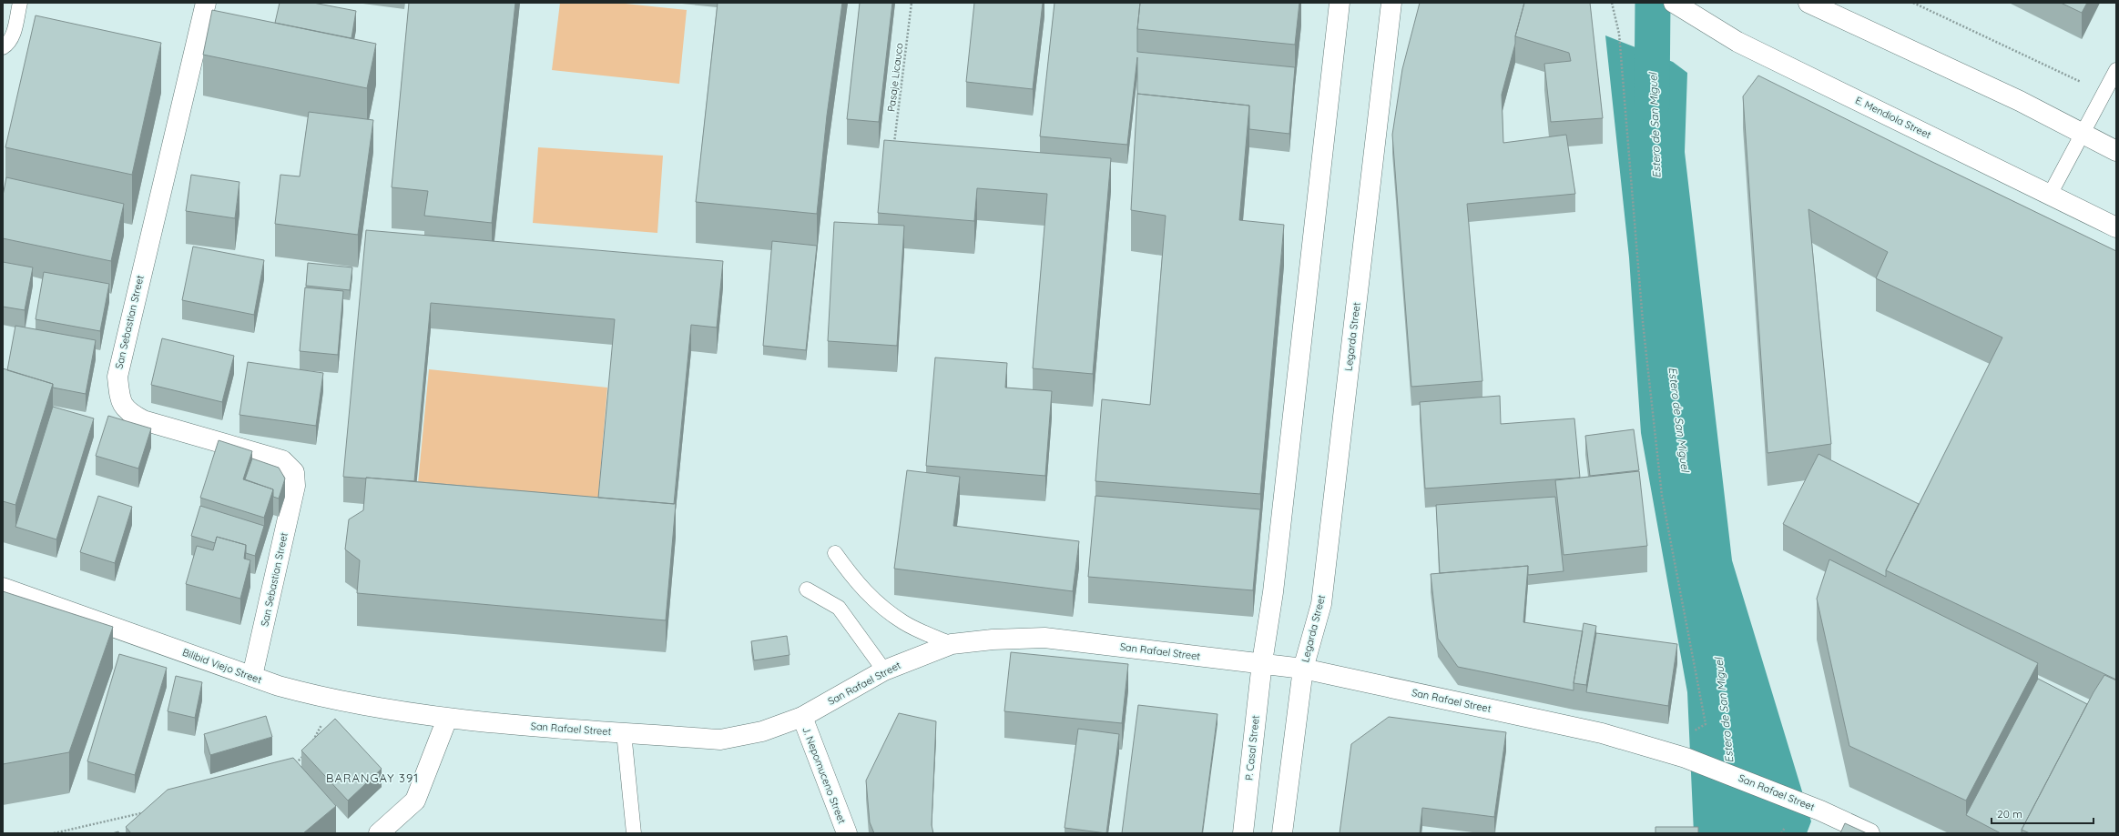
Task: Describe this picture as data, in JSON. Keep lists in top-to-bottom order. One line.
{"streets":{"street":["E. Mendiola Street","San Sebastian Street","Legarda Street","San Rafael Street","Bilibid Viejo Street","P. Casal Street","J. Nepomuceno Street"],"path":["Pasaje Licauco"]},"crossings":[["San Sebastian Street","Bilibid Viejo Street"],["Legarda Street","San Rafael Street"],["San Rafael Street","Bilibid Viejo Street"],["San Rafael Street","P. Casal Street"],["San Rafael Street","J. Nepomuceno Street"]],"districts":["BARANGAY 391"],"water":["Estero de San Miguel"],"scale_bar":"20 m"}
